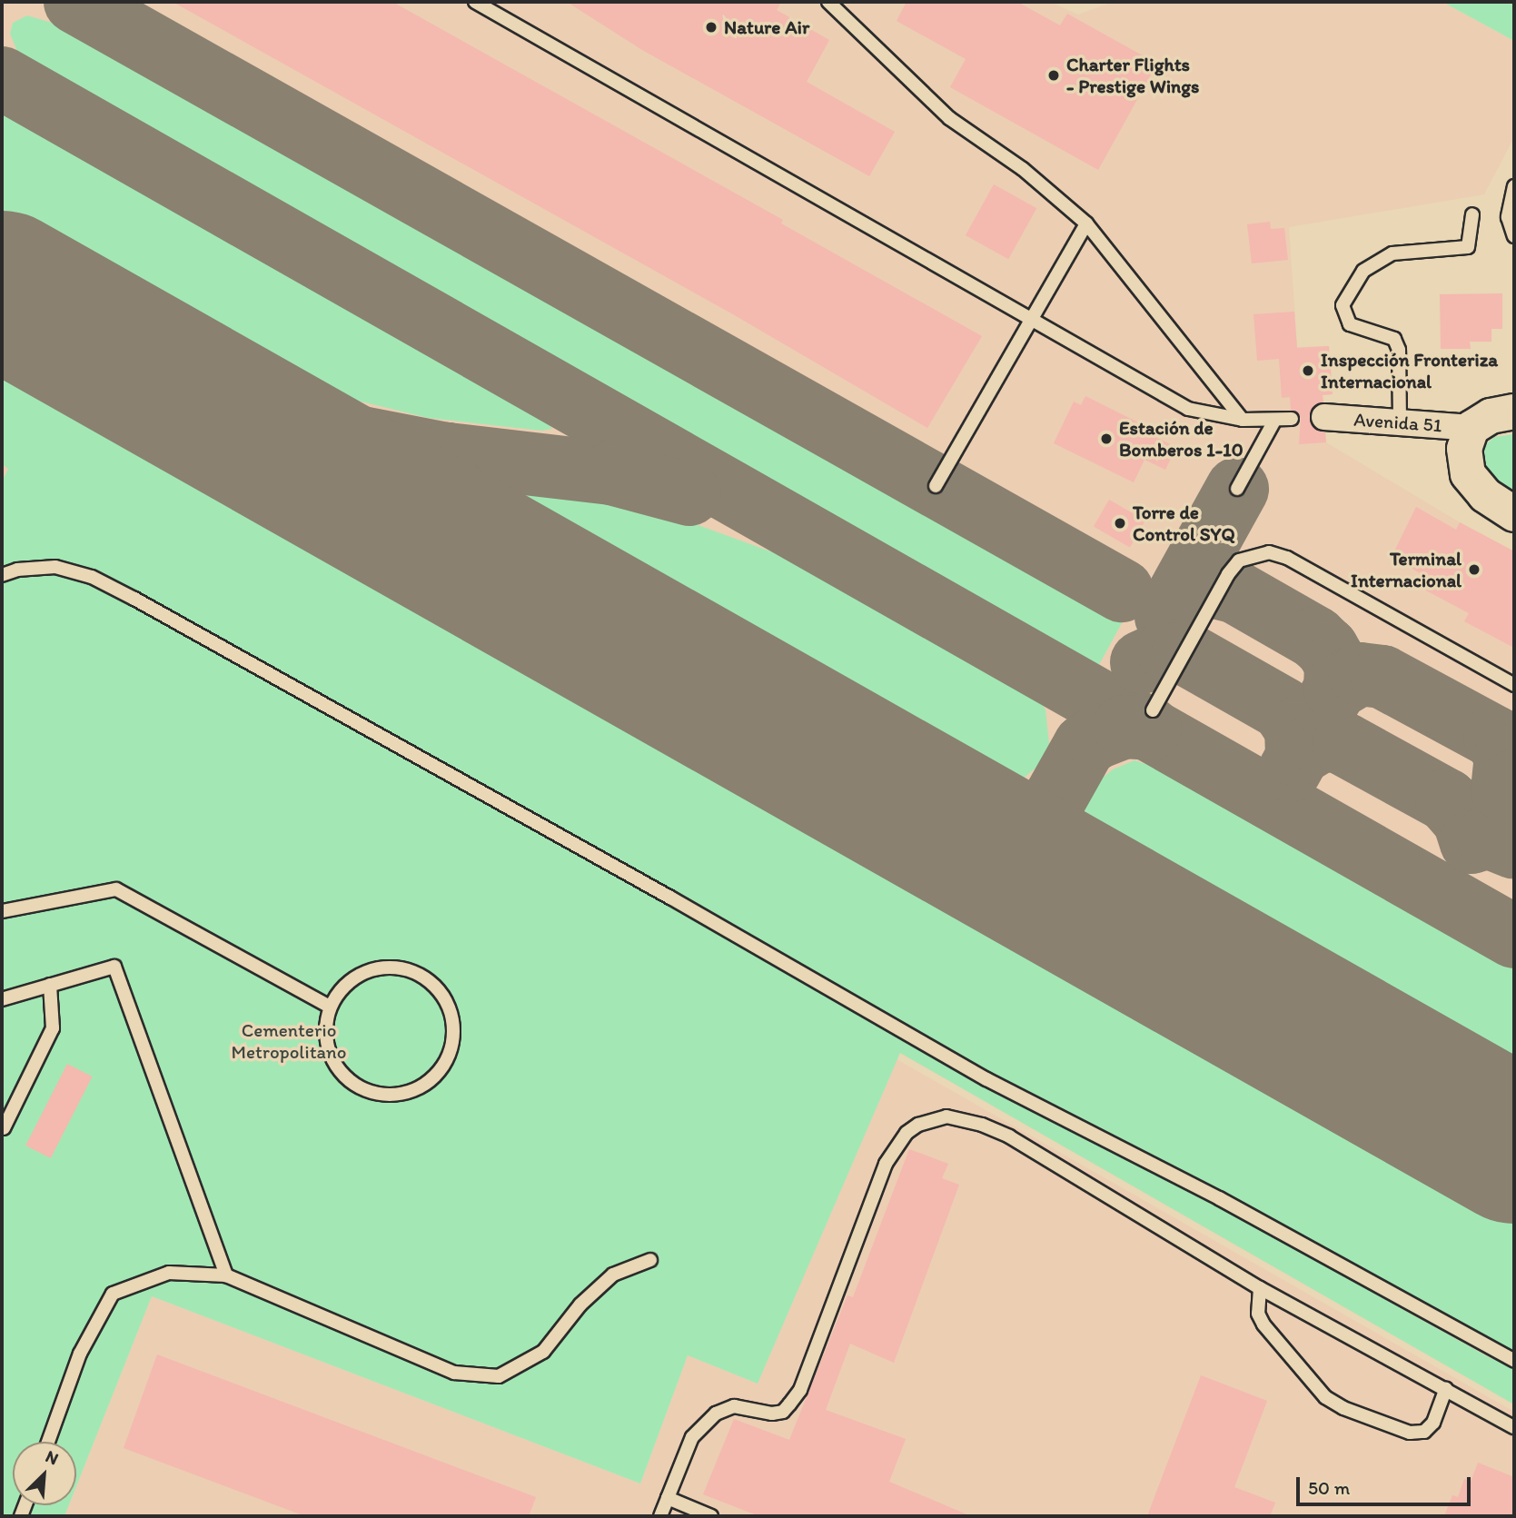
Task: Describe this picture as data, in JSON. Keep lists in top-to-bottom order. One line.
{"streets":{"main road":["Avenida 51"]},"parks":["Cementerio Metropolitano"],"places":["Nature Air","Charter Flights - Prestige Wings","Inspección Fronteriza Internacional","Estación de Bomberos 1-10","Torre de Control SYQ","Terminal Internacional"],"scale_bar":"50 m","north":"top right"}
